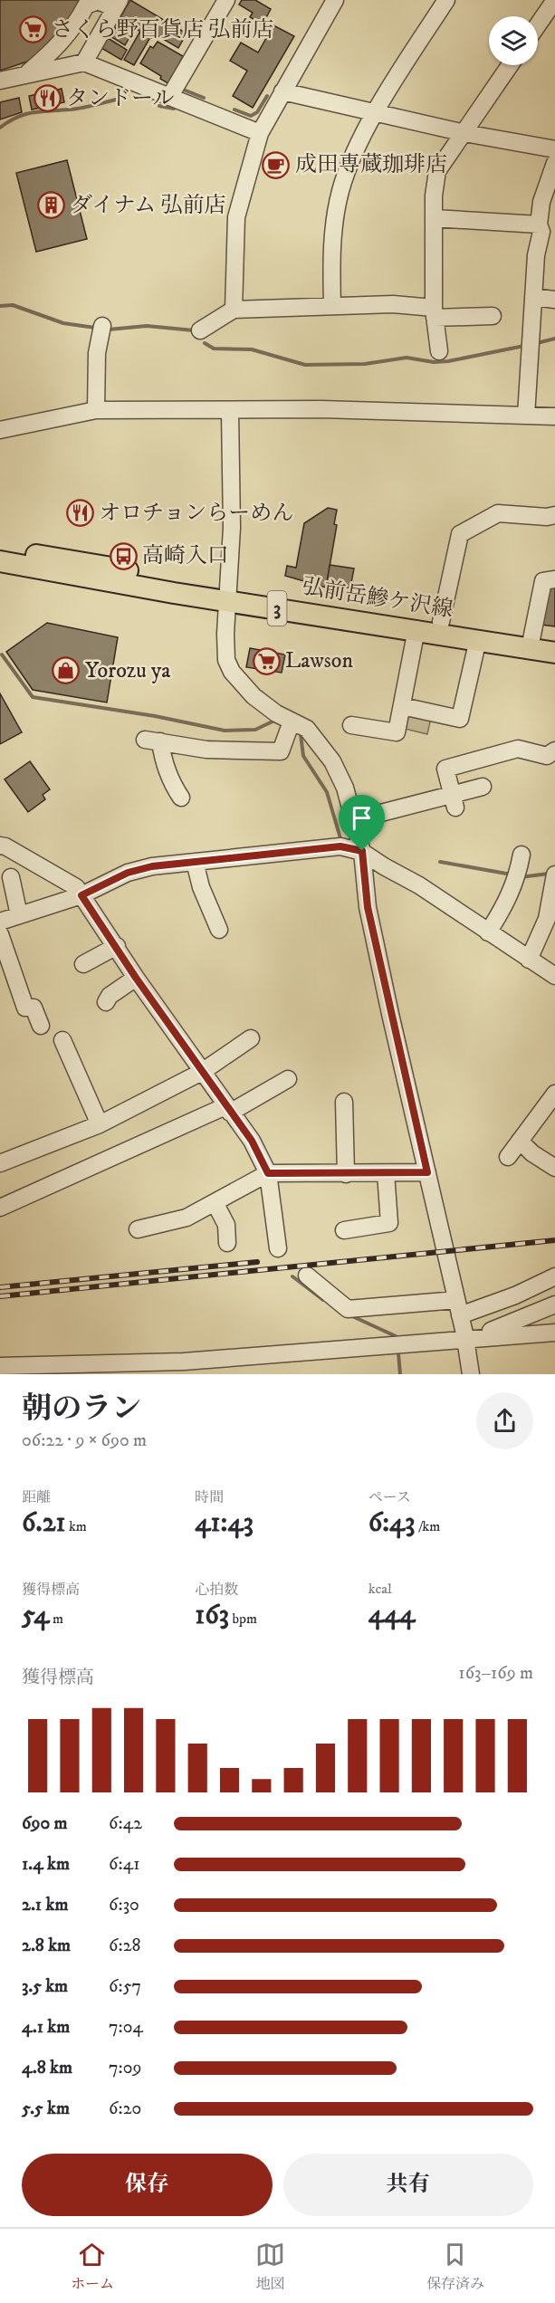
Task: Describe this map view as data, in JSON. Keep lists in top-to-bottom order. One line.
{"streets":{"main road":["弘前岳鰺ケ沢線","3"]},"crossings":[["弘前岳鰺ケ沢線","3"]],"places":{"supermarket":["さくら野百貨店 弘前店","Lawson"],"restaurant":["タンドール","オロチョンらーめん"],"cafe":["成田専蔵珈琲店"],"building":["ダイナム 弘前店"],"bus stop":["高崎入口"],"shop":["Yorozu ya"]},"page":{"heading":["朝のラン","06:22 · 9 × 690 m"],"stats":[["距離","6.21 km"],["時間","41:43"],["ペース","6:43 /km"],["獲得標高","54 m"],["心拍数","163 bpm"],["kcal","444"]],"chart":["獲得標高","163–169 m"],"list":[{"name":"690 m","note":"6:42"},{"name":"1.4 km","note":"6:41"},{"name":"2.1 km","note":"6:30"},{"name":"2.8 km","note":"6:28"},{"name":"3.5 km","note":"6:57"},{"name":"4.1 km","note":"7:04"},{"name":"4.8 km","note":"7:09"},{"name":"5.5 km","note":"6:20"}],"buttons":["保存","共有"],"tabs":["ホーム","地図","保存済み"]}}
